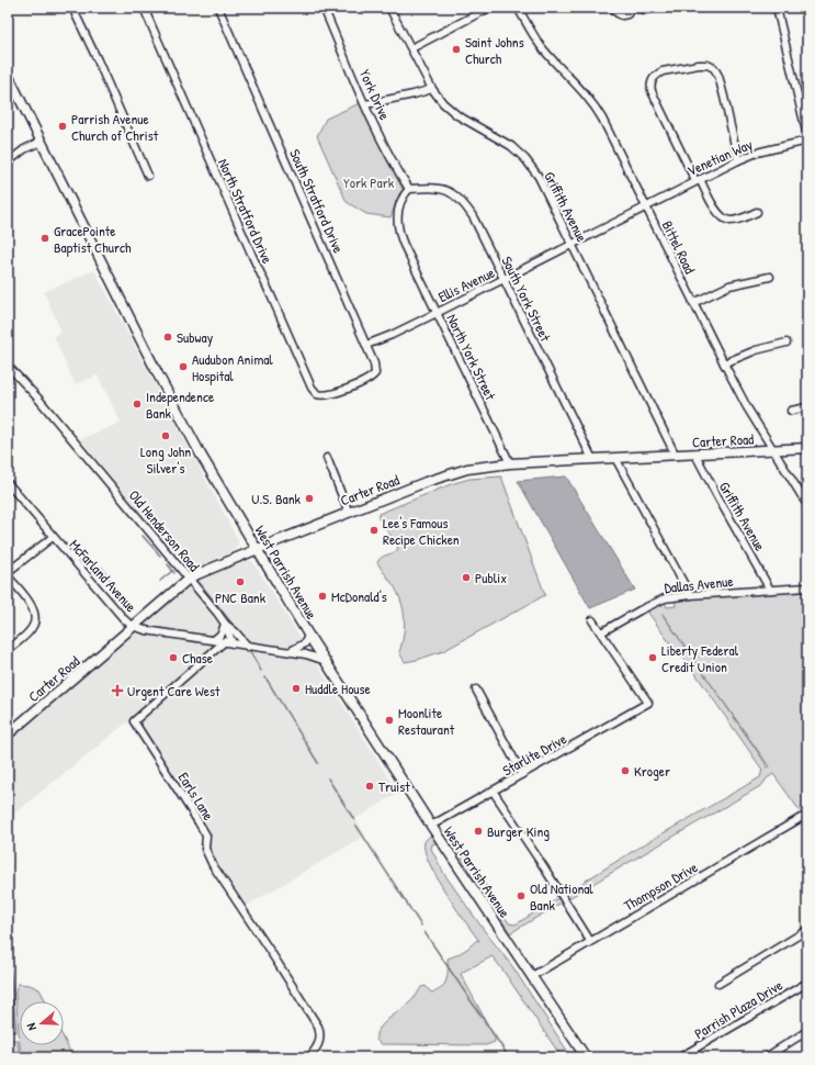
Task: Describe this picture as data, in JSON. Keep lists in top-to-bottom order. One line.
{"streets":{"main road":["Carter Road","West Parrish Avenue"],"street":["York Drive","Venetian Way","South Stratford Drive","Griffith Avenue","North Stratford Drive","Bittel Road","Ellis Avenue","South York Street","North York Street","Old Henderson Road","McFarland Avenue","Dallas Avenue","Starlite Drive","Earls Lane","Thompson Drive","Parrish Plaza Drive"]},"crossings":[["York Drive","South York Street"],["York Drive","North York Street"],["Venetian Way","Bittel Road"],["Venetian Way","Ellis Avenue"],["South Stratford Drive","North Stratford Drive"],["South Stratford Drive","Ellis Avenue"],["Griffith Avenue","Ellis Avenue"],["Griffith Avenue","Carter Road"],["Griffith Avenue","Dallas Avenue"],["Bittel Road","Ellis Avenue"],["Bittel Road","Carter Road"],["Ellis Avenue","South York Street"],["Ellis Avenue","North York Street"],["South York Street","North York Street"],["South York Street","Carter Road"],["North York Street","Carter Road"],["Carter Road","Old Henderson Road"],["Carter Road","West Parrish Avenue"],["Carter Road","McFarland Avenue"],["Old Henderson Road","McFarland Avenue"],["Old Henderson Road","Earls Lane"],["West Parrish Avenue","Starlite Drive"],["West Parrish Avenue","Thompson Drive"],["McFarland Avenue","Earls Lane"],["Dallas Avenue","Starlite Drive"]],"parks":["York Park"],"places":{"other":["Saint Johns Church","Parrish Avenue Church of Christ","GracePointe Baptist Church","Subway","Audubon Animal Hospital","Independence Bank","Long John Silver's","U.S. Bank","Lee's Famous Recipe Chicken","Publix","PNC Bank","McDonald's","Chase","Liberty Federal Credit Union","Huddle House","Moonlite Restaurant","Kroger","Truist","Burger King","Old National Bank"],"health":["Urgent Care West"]},"north":"left"}
